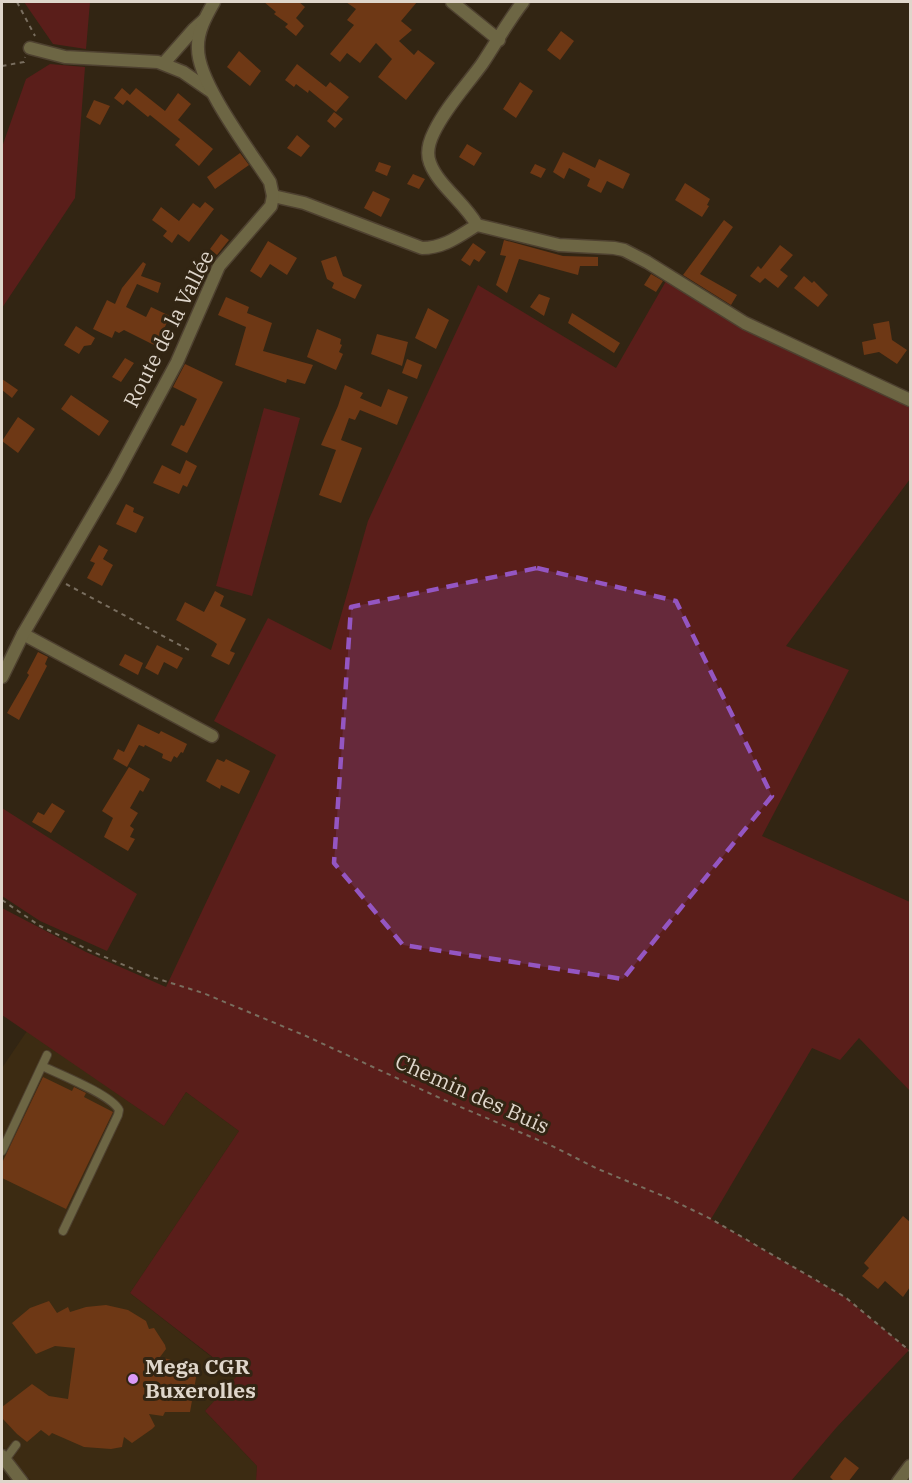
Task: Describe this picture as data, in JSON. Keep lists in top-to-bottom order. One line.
{"streets":{"street":["Route de la Vallée"],"path":["Chemin des Buis"]},"places":["Mega CGR Buxerolles"]}
